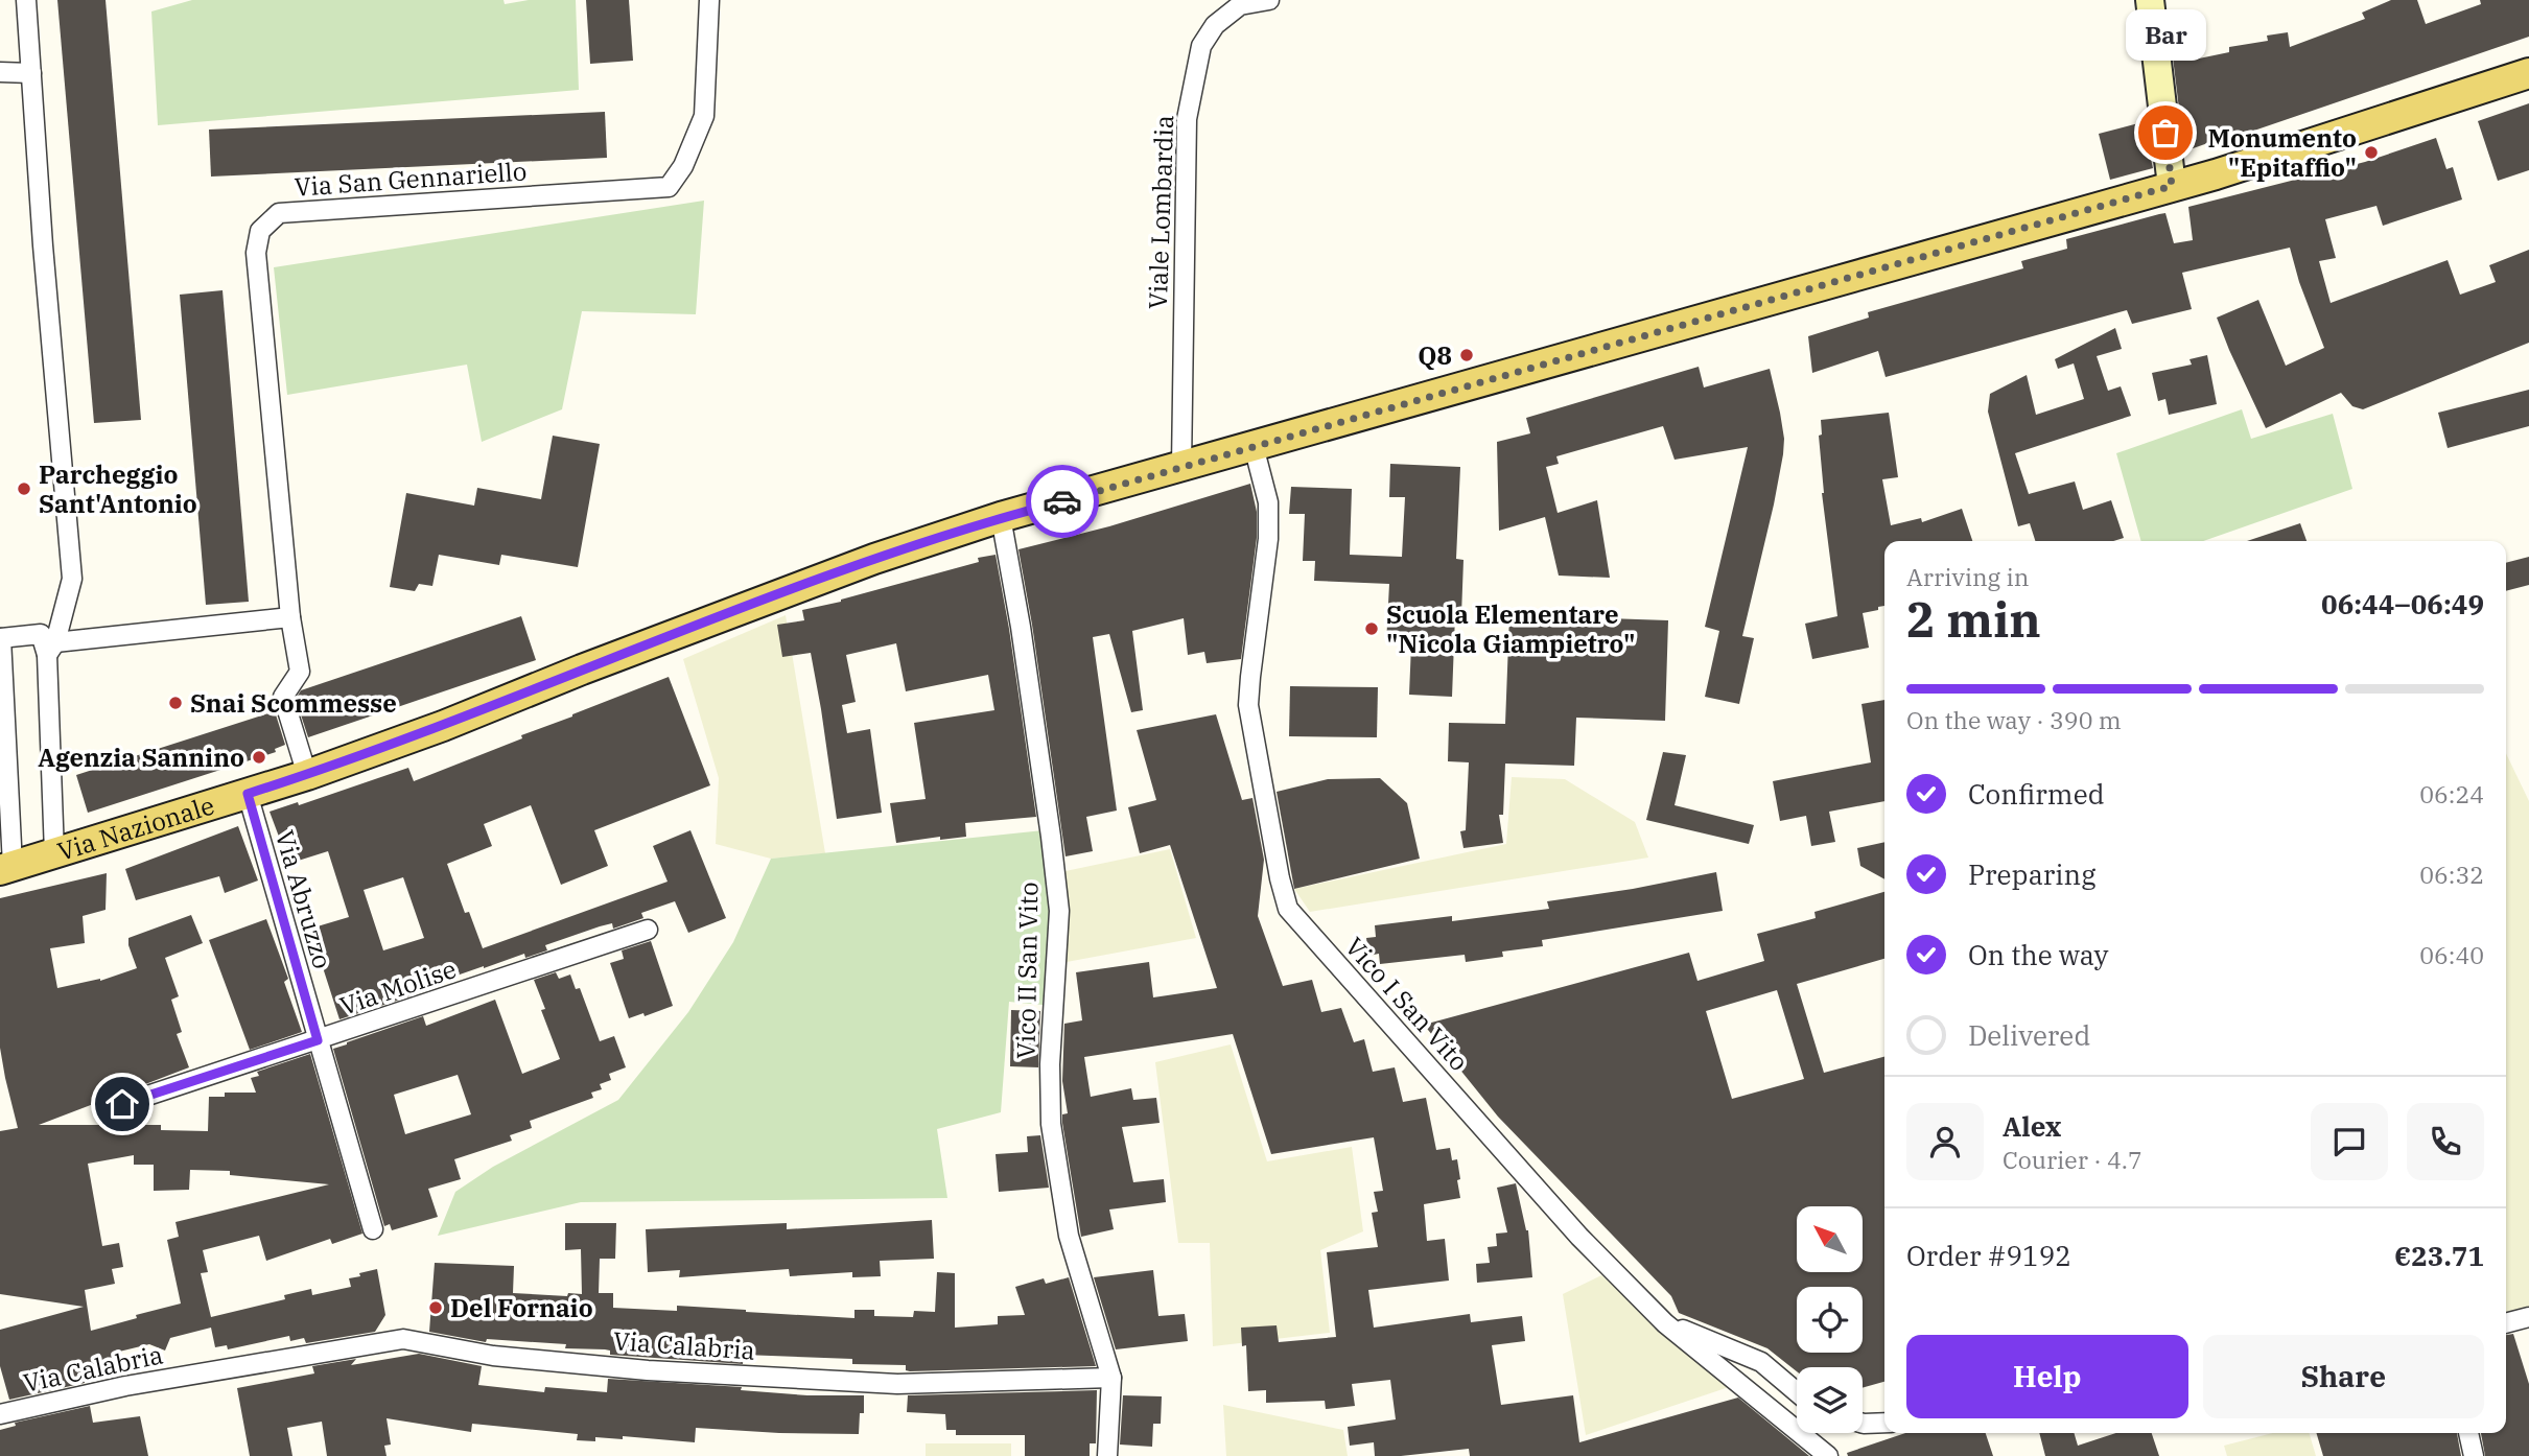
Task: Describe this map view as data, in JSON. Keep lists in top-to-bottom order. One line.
{"streets":{"main road":["Via Nazionale"],"street":["Via San Gennariello","Viale Lombardia","Via Abruzzo","Vico II San Vito","Via Molise","Vico I San Vito","Via Calabria"]},"crossings":[["Via San Gennariello","Via Nazionale"],["Viale Lombardia","Via Nazionale"],["Via Nazionale","Via Abruzzo"],["Via Nazionale","Vico II San Vito"],["Via Nazionale","Vico I San Vito"],["Via Abruzzo","Via Molise"],["Vico II San Vito","Via Calabria"]],"places":["Bar","Monumento \"Epitaffio\"","Q8","Parcheggio Sant'Antonio","Scuola Elementare \"Nicola Giampietro\"","Snai Scommesse","Agenzia Sannino","Del Fornaio"],"north":"top left","page":{"bubble":"Bar","heading":["2 min","Arriving in","06:44–06:49"],"panel":["Alex","Courier · 4.7","Order #9192","€23.71"],"bar":"On the way · 390 m","list":[["Confirmed","06:24"],["Preparing","06:32"],["On the way","06:40"],"Delivered"],"buttons":["Help","Share"]}}
